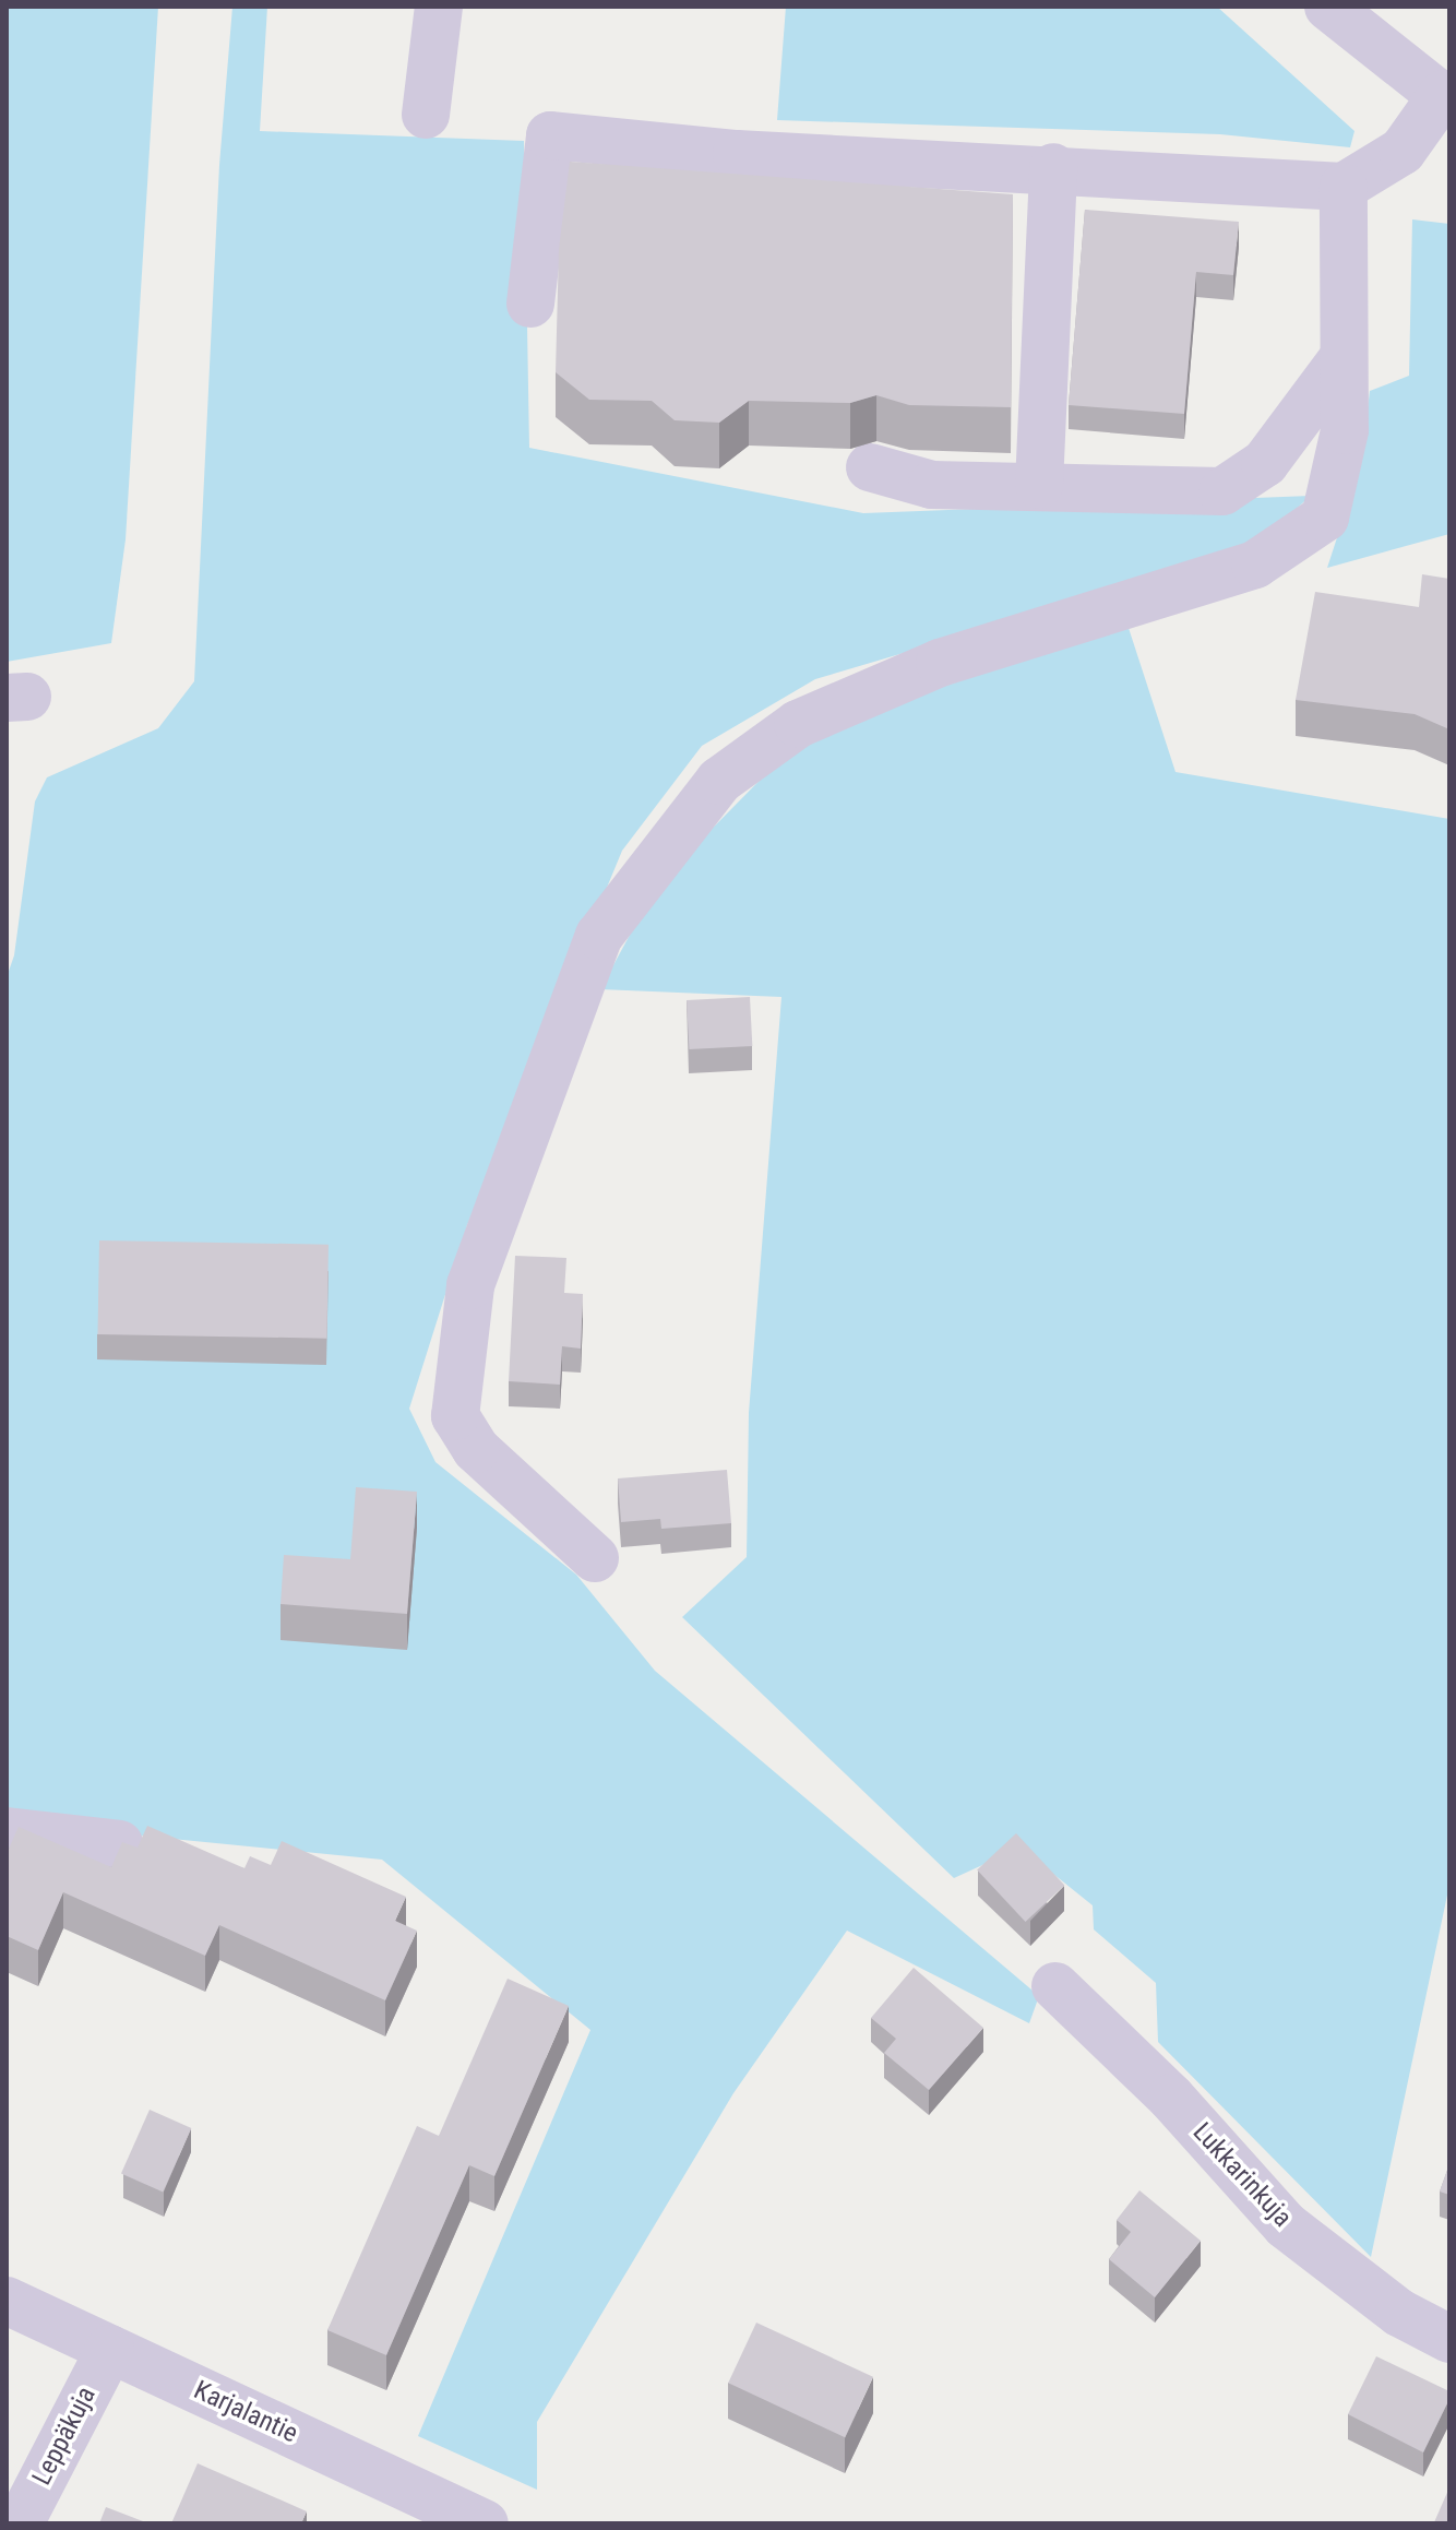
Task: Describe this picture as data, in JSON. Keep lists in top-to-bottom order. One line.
{"streets":{"street":["Lukkarinkuja","Karjalantie","Leppäkuja"]},"crossings":[["Karjalantie","Leppäkuja"]]}
